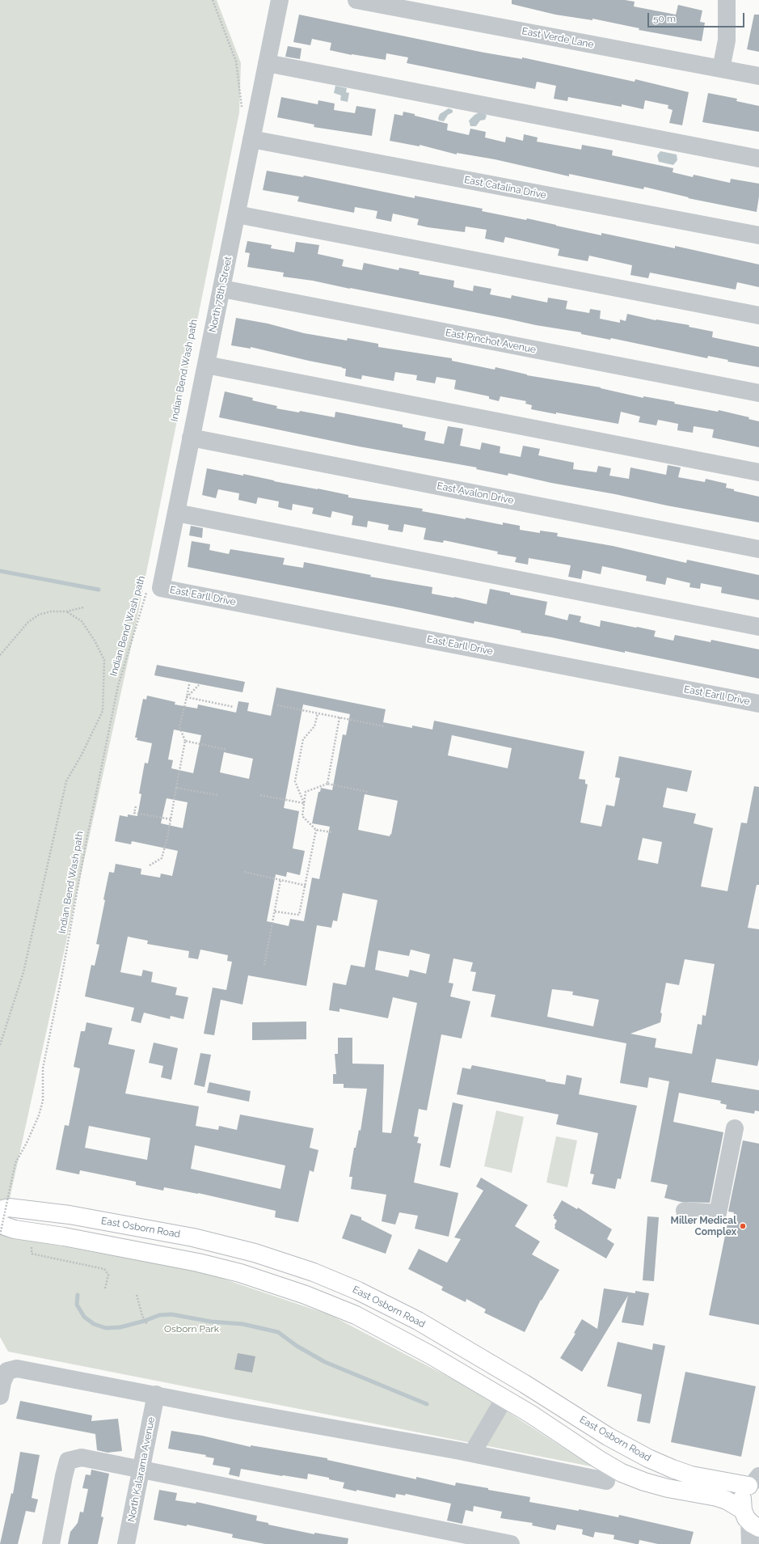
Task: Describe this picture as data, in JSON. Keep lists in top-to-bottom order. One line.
{"streets":{"main road":["East Osborn Road"],"street":["East Verde Lane","East Catalina Drive","North 78th Street","East Pinchot Avenue","East Avalon Drive","East Earll Drive","North Kalarama Avenue"],"path":["Indian Bend Wash path"]},"crossings":[["East Catalina Drive","North 78th Street"],["North 78th Street","East Pinchot Avenue"],["North 78th Street","Indian Bend Wash path"],["North 78th Street","East Avalon Drive"],["North 78th Street","East Earll Drive"],["Indian Bend Wash path","East Earll Drive"]],"parks":["Osborn Park"],"places":["Miller Medical Complex"],"scale_bar":"50 m"}
